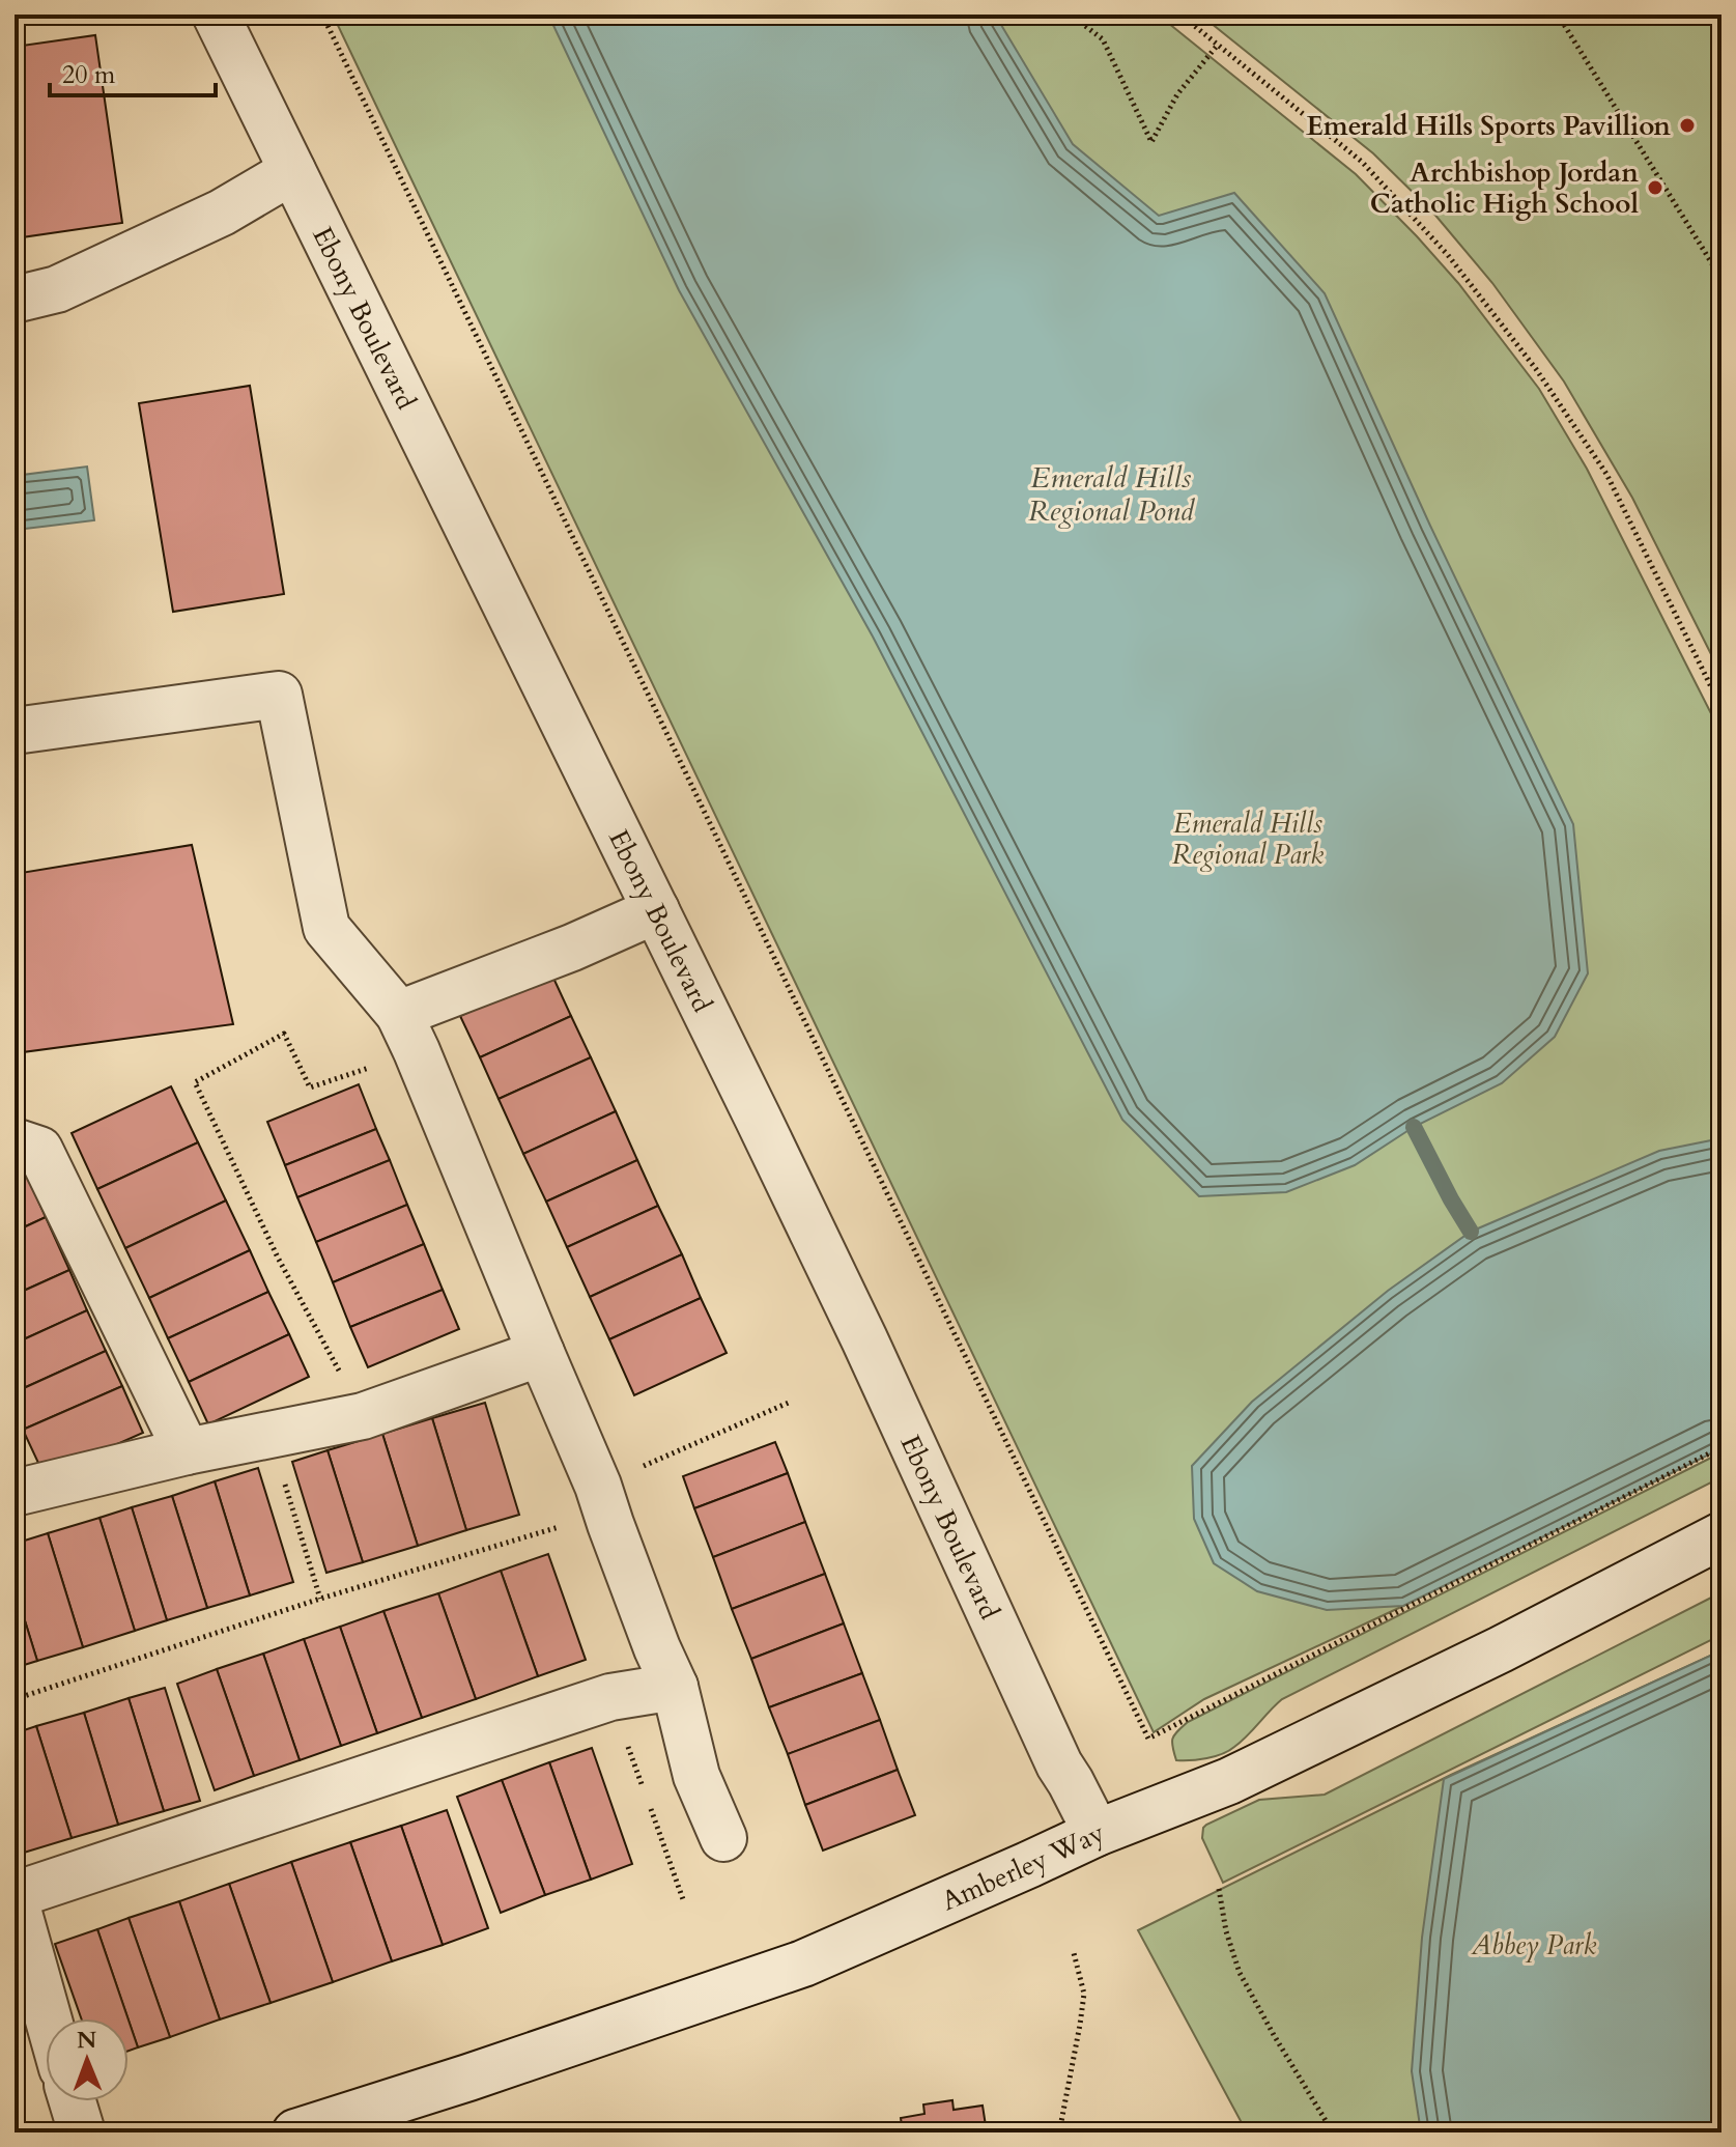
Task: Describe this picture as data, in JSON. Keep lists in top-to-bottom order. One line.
{"streets":{"street":["Ebony Boulevard","Amberley Way"]},"crossings":[["Ebony Boulevard","Amberley Way"]],"water":["Emerald Hills Regional Pond"],"parks":["Emerald Hills Regional Park","Abbey Park"],"places":["Emerald Hills Sports Pavillion","Archbishop Jordan Catholic High School"],"scale_bar":"20 m","north":"top"}
